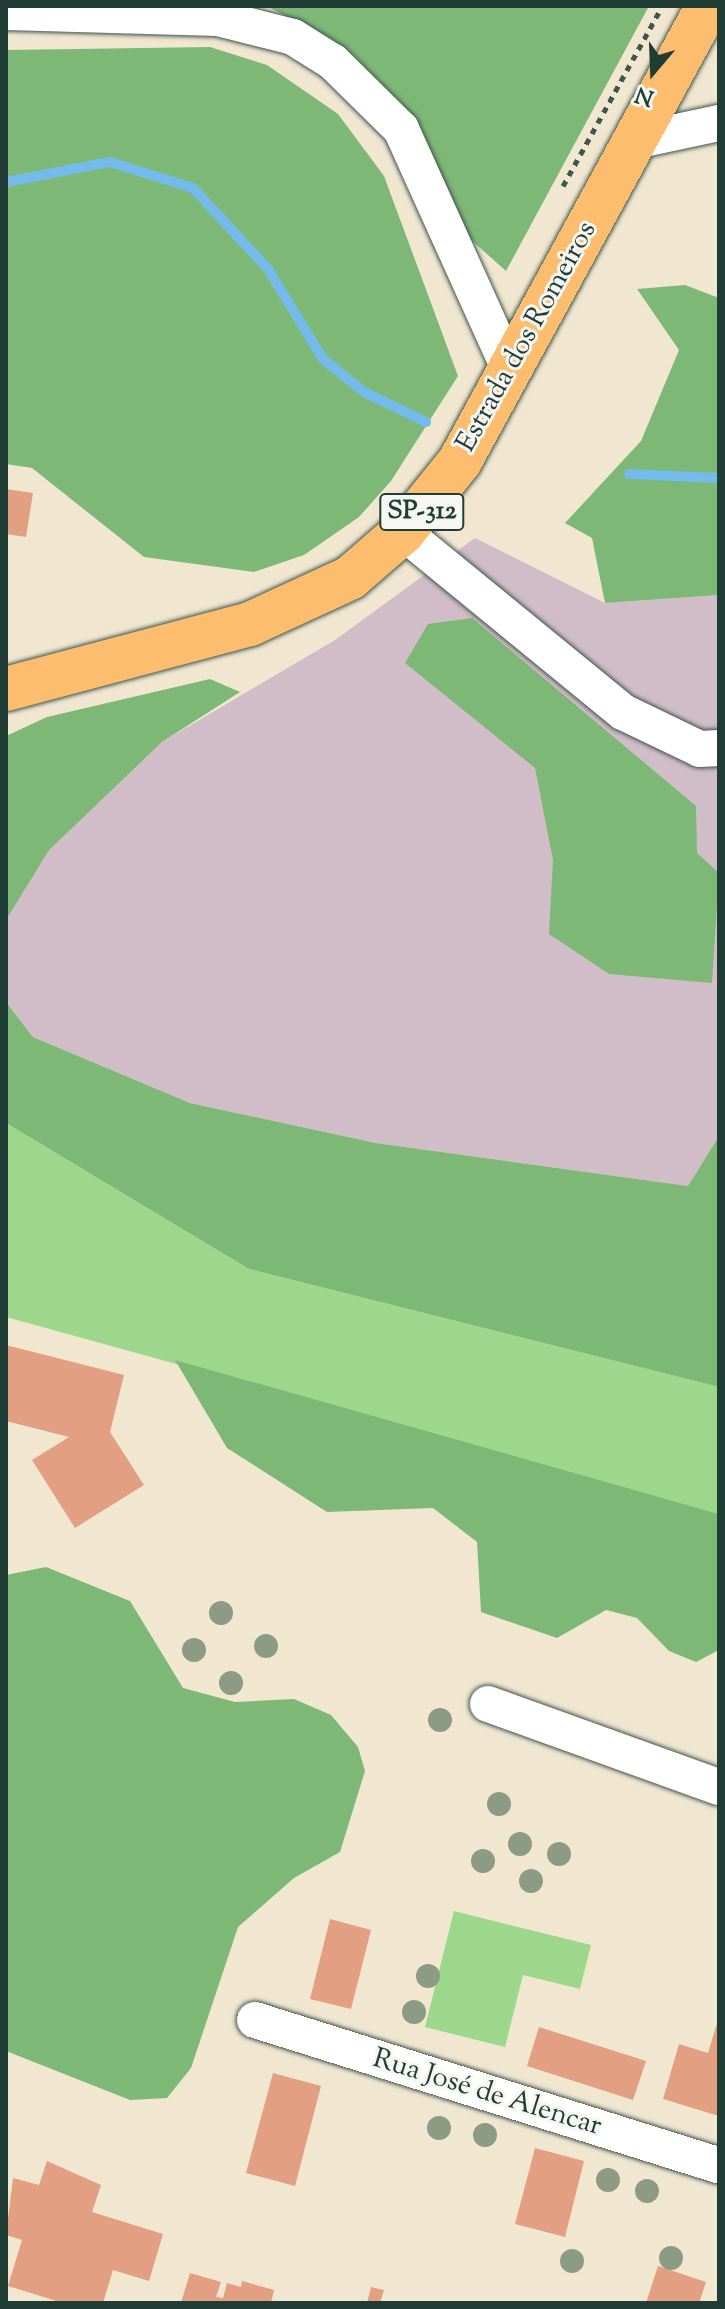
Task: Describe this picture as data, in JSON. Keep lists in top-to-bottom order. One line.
{"streets":{"main road":["Estrada dos Romeiros","SP-312"],"street":["Rua José de Alencar"]},"north":"bottom"}
